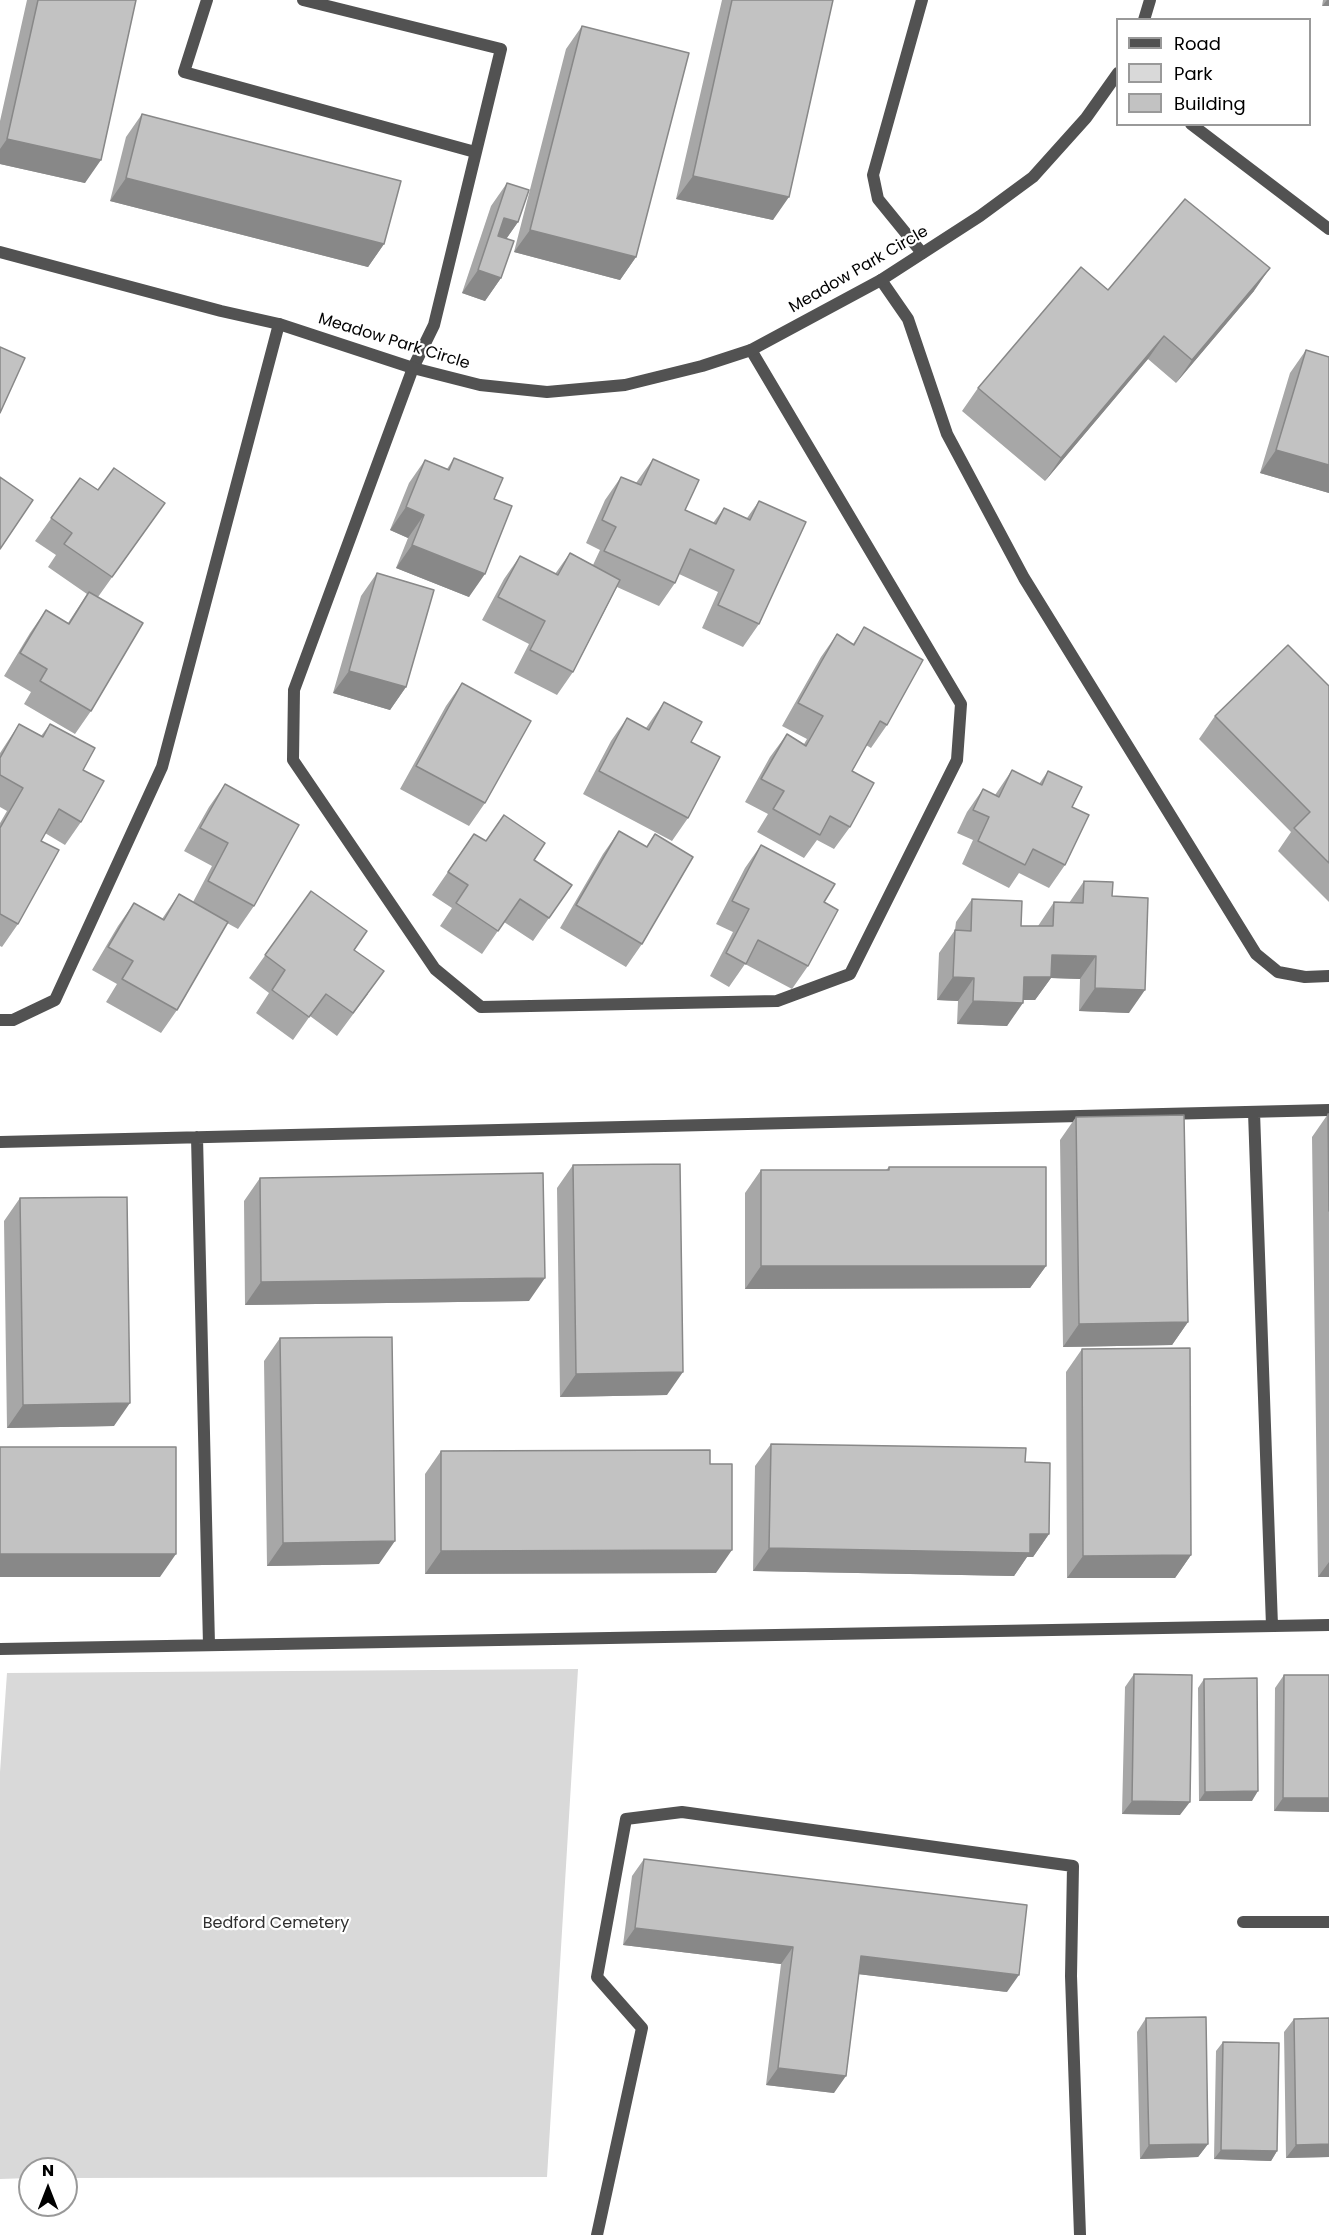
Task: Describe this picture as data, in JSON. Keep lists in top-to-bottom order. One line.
{"streets":{"street":["Meadow Park Circle"]},"parks":["Bedford Cemetery"],"legend":["Road","Park","Building"],"north":"top"}
